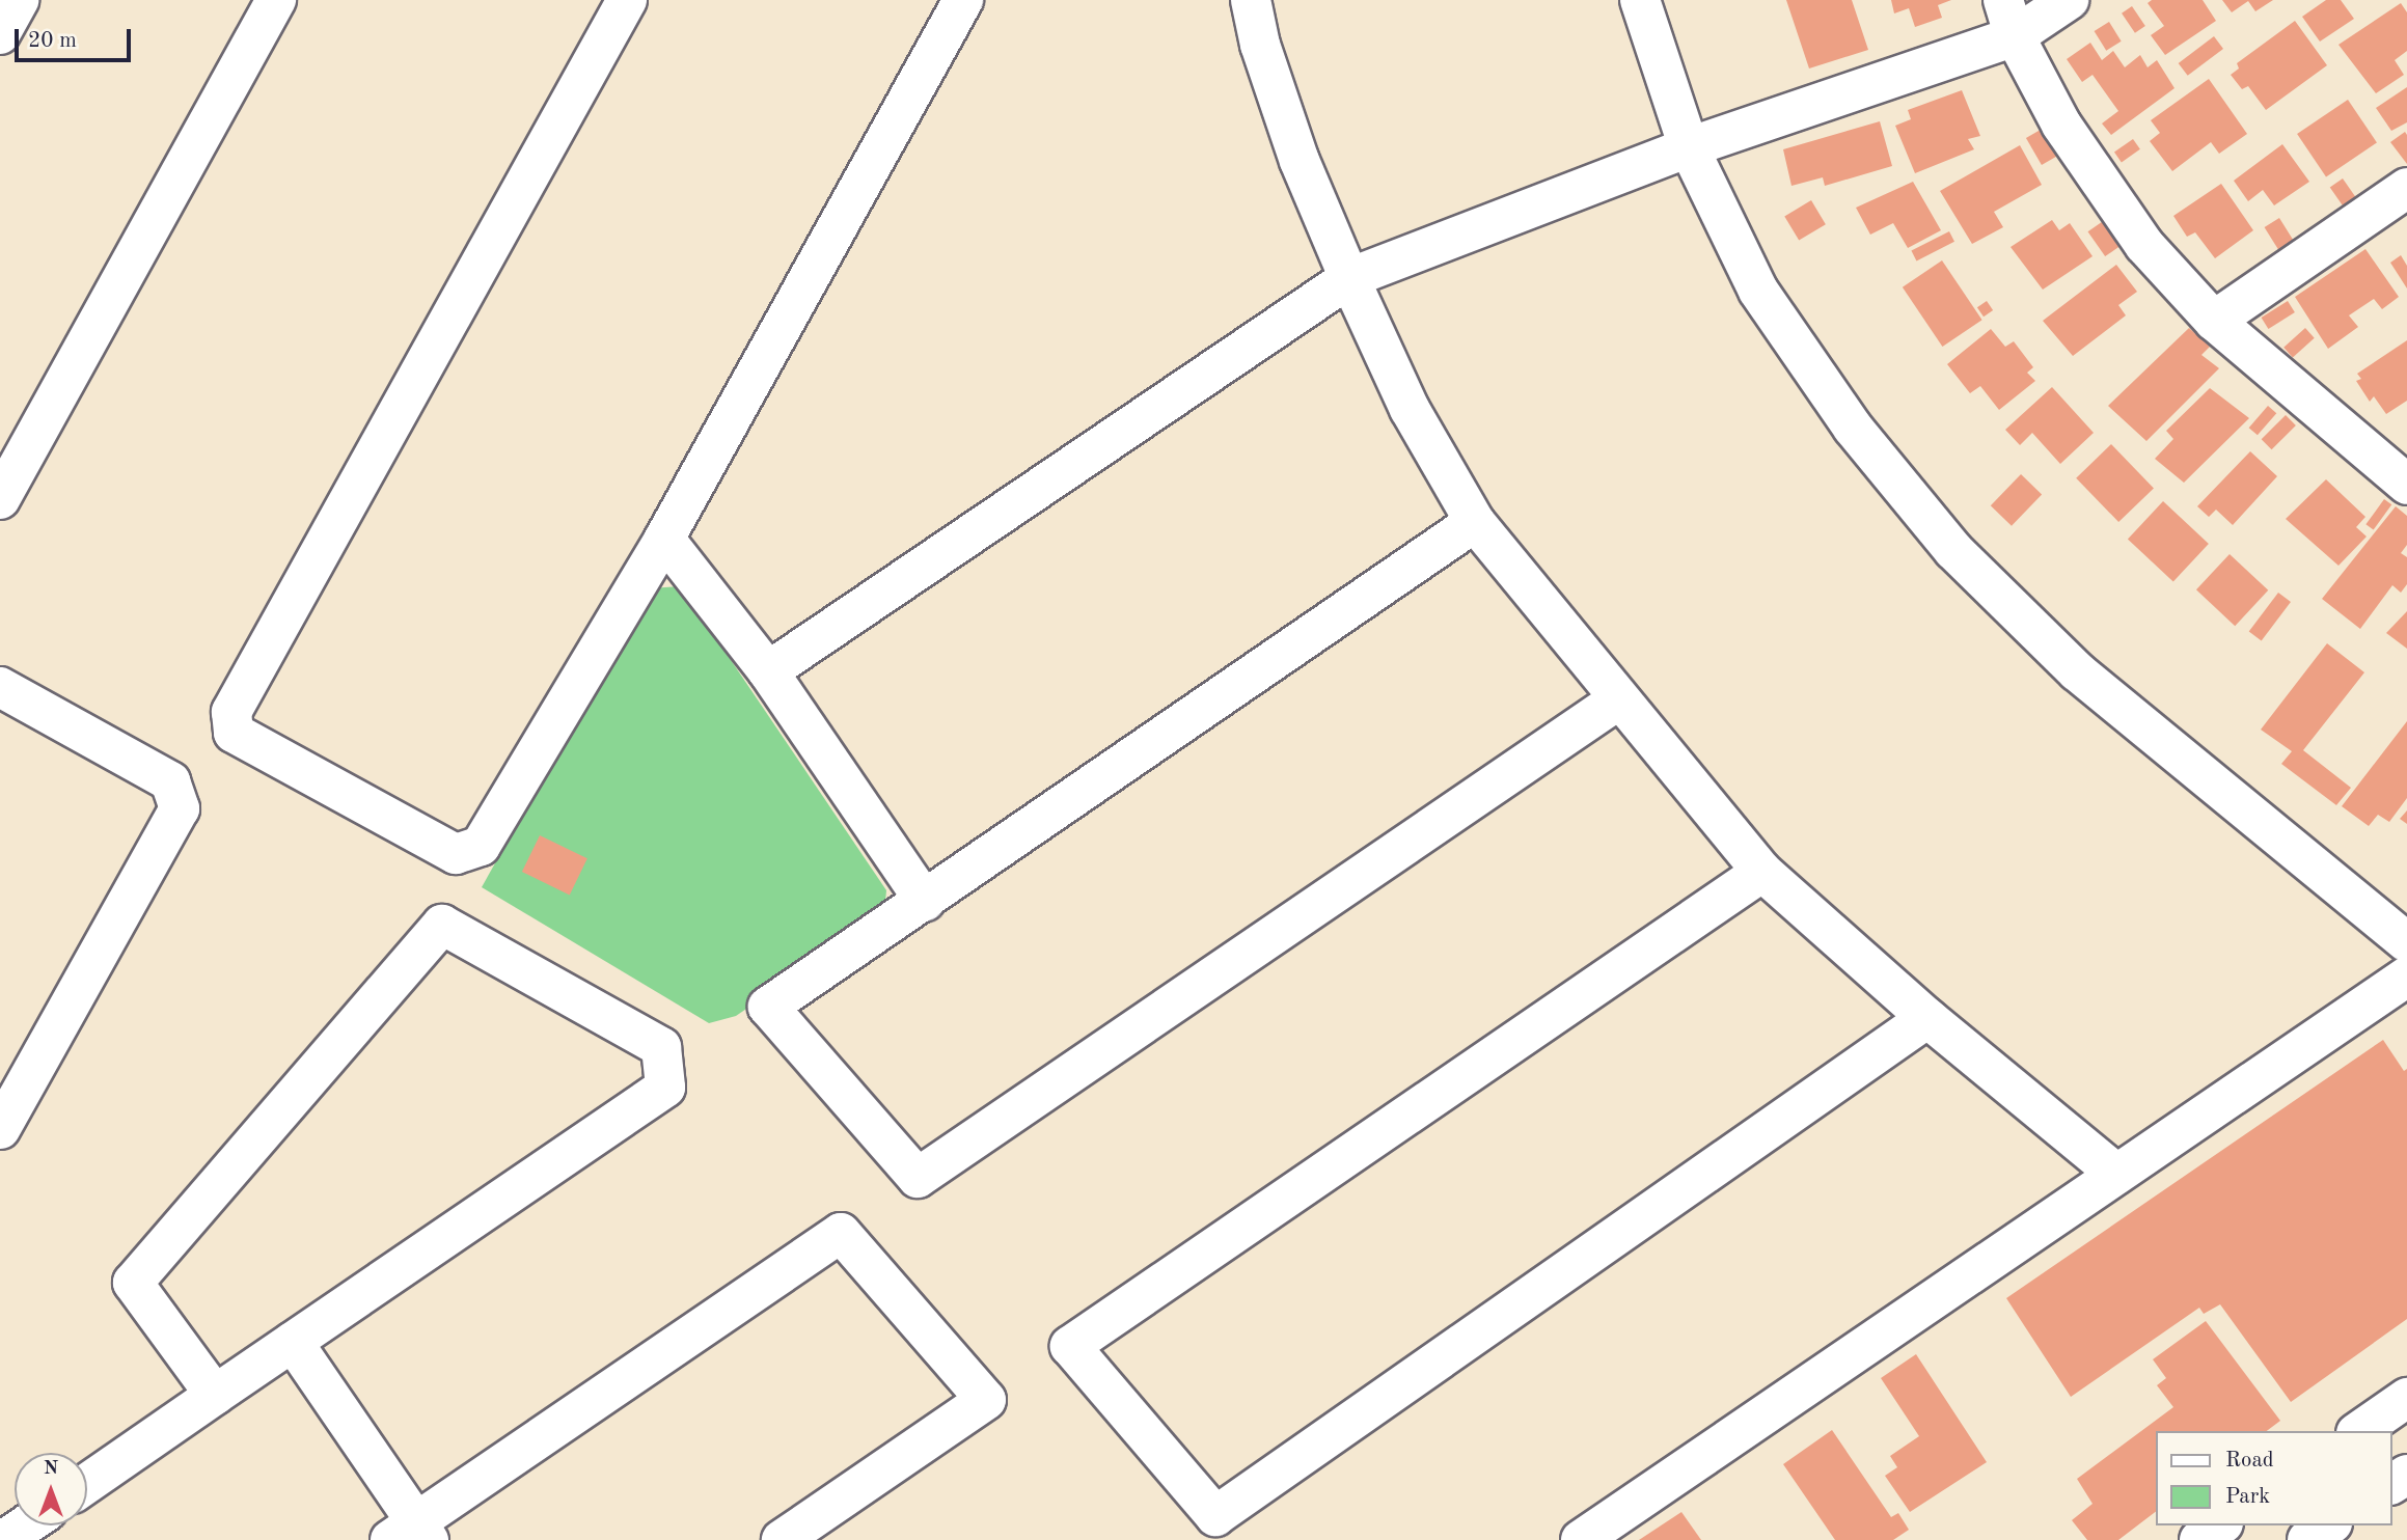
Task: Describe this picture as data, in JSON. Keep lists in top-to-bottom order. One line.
{"legend":["Road","Park"],"scale_bar":"20 m","north":"top"}
